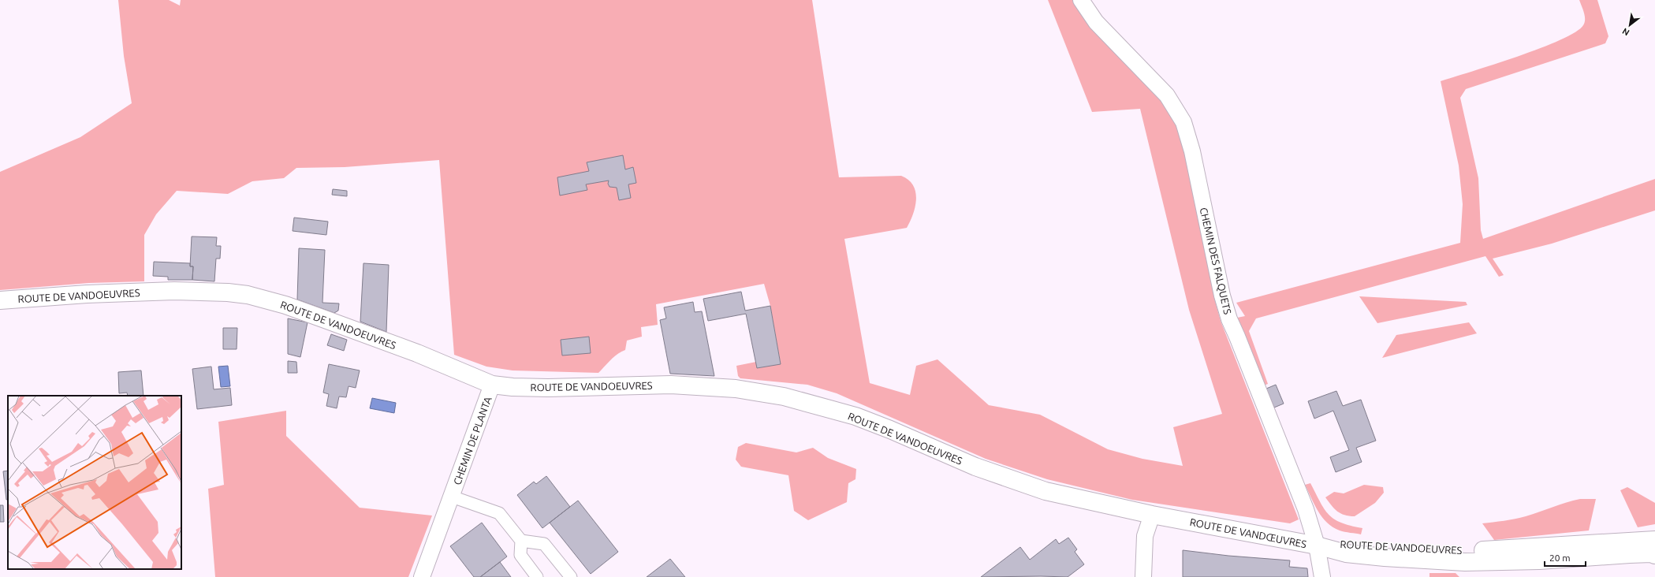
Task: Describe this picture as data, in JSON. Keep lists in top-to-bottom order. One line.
{"streets":{"main road":["ROUTE DE VANDOEUVRES","ROUTE DE VANDŒUVRES"],"street":["CHEMIN DES FALQUETS","CHEMIN DE PLANTA"]},"crossings":[["CHEMIN DES FALQUETS","ROUTE DE VANDOEUVRES"],["CHEMIN DES FALQUETS","ROUTE DE VANDŒUVRES"],["ROUTE DE VANDOEUVRES","CHEMIN DE PLANTA"],["ROUTE DE VANDOEUVRES","ROUTE DE VANDŒUVRES"]],"scale_bar":"20 m","north":"bottom left"}
